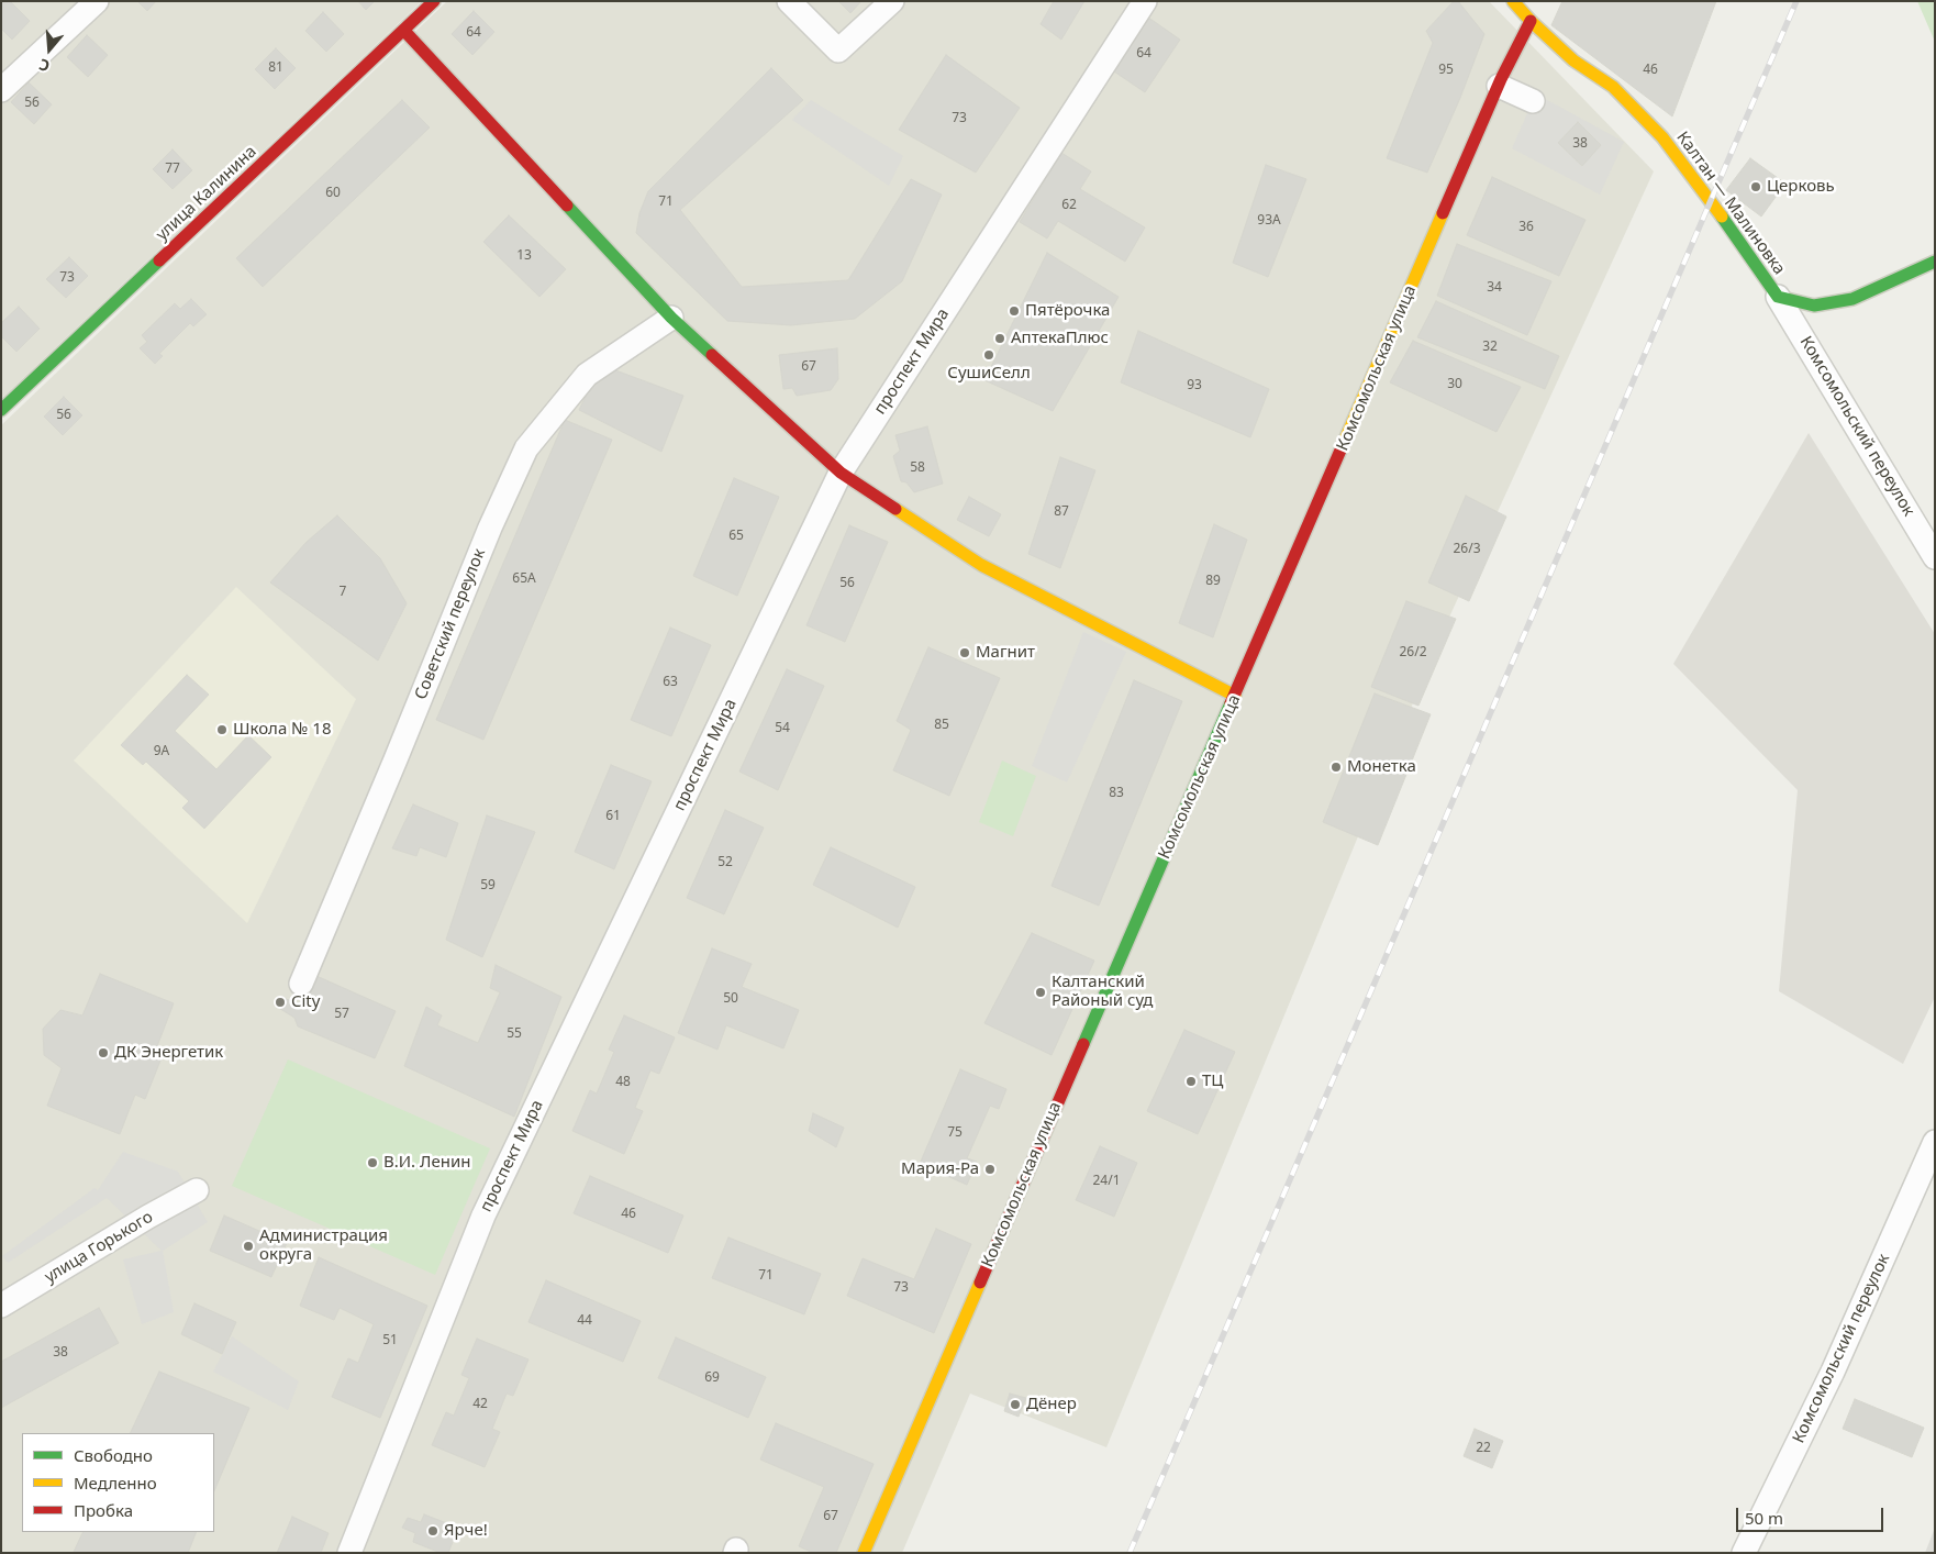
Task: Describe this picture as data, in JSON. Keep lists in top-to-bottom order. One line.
{"streets":{"street":["улица Калинина","Калтан — Малиновка","проспект Мира","Комсомольская улица","Комсомольский переулок","Советский переулок","улица Горького"]},"crossings":[["Калтан — Малиновка","Комсомольская улица"],["Калтан — Малиновка","Комсомольский переулок"]],"places":["Церковь","Пятёрочка","АптекаПлюс","СушиСелл","Магнит","Школа № 18","Монетка","Калтанский Районый суд","City","ДК Энергетик","ТЦ","В.И. Ленин","Мария-Ра","Администрация округа","Дёнер","Ярче!"],"house_numbers":["64","64","81","95","46","56","73","38","77","60","71","62","93А","36","13","73","34","32","67","30","93","56","58","87","65","26/3","65А","89","56","7","26/2","63","85","54","9А","83","61","52","59","50","57","55","48","75","24/1","46","71","73","44","51","38","69","42","22","67"],"legend":["Свободно","Медленно","Пробка"],"scale_bar":"50 m","north":"bottom"}
